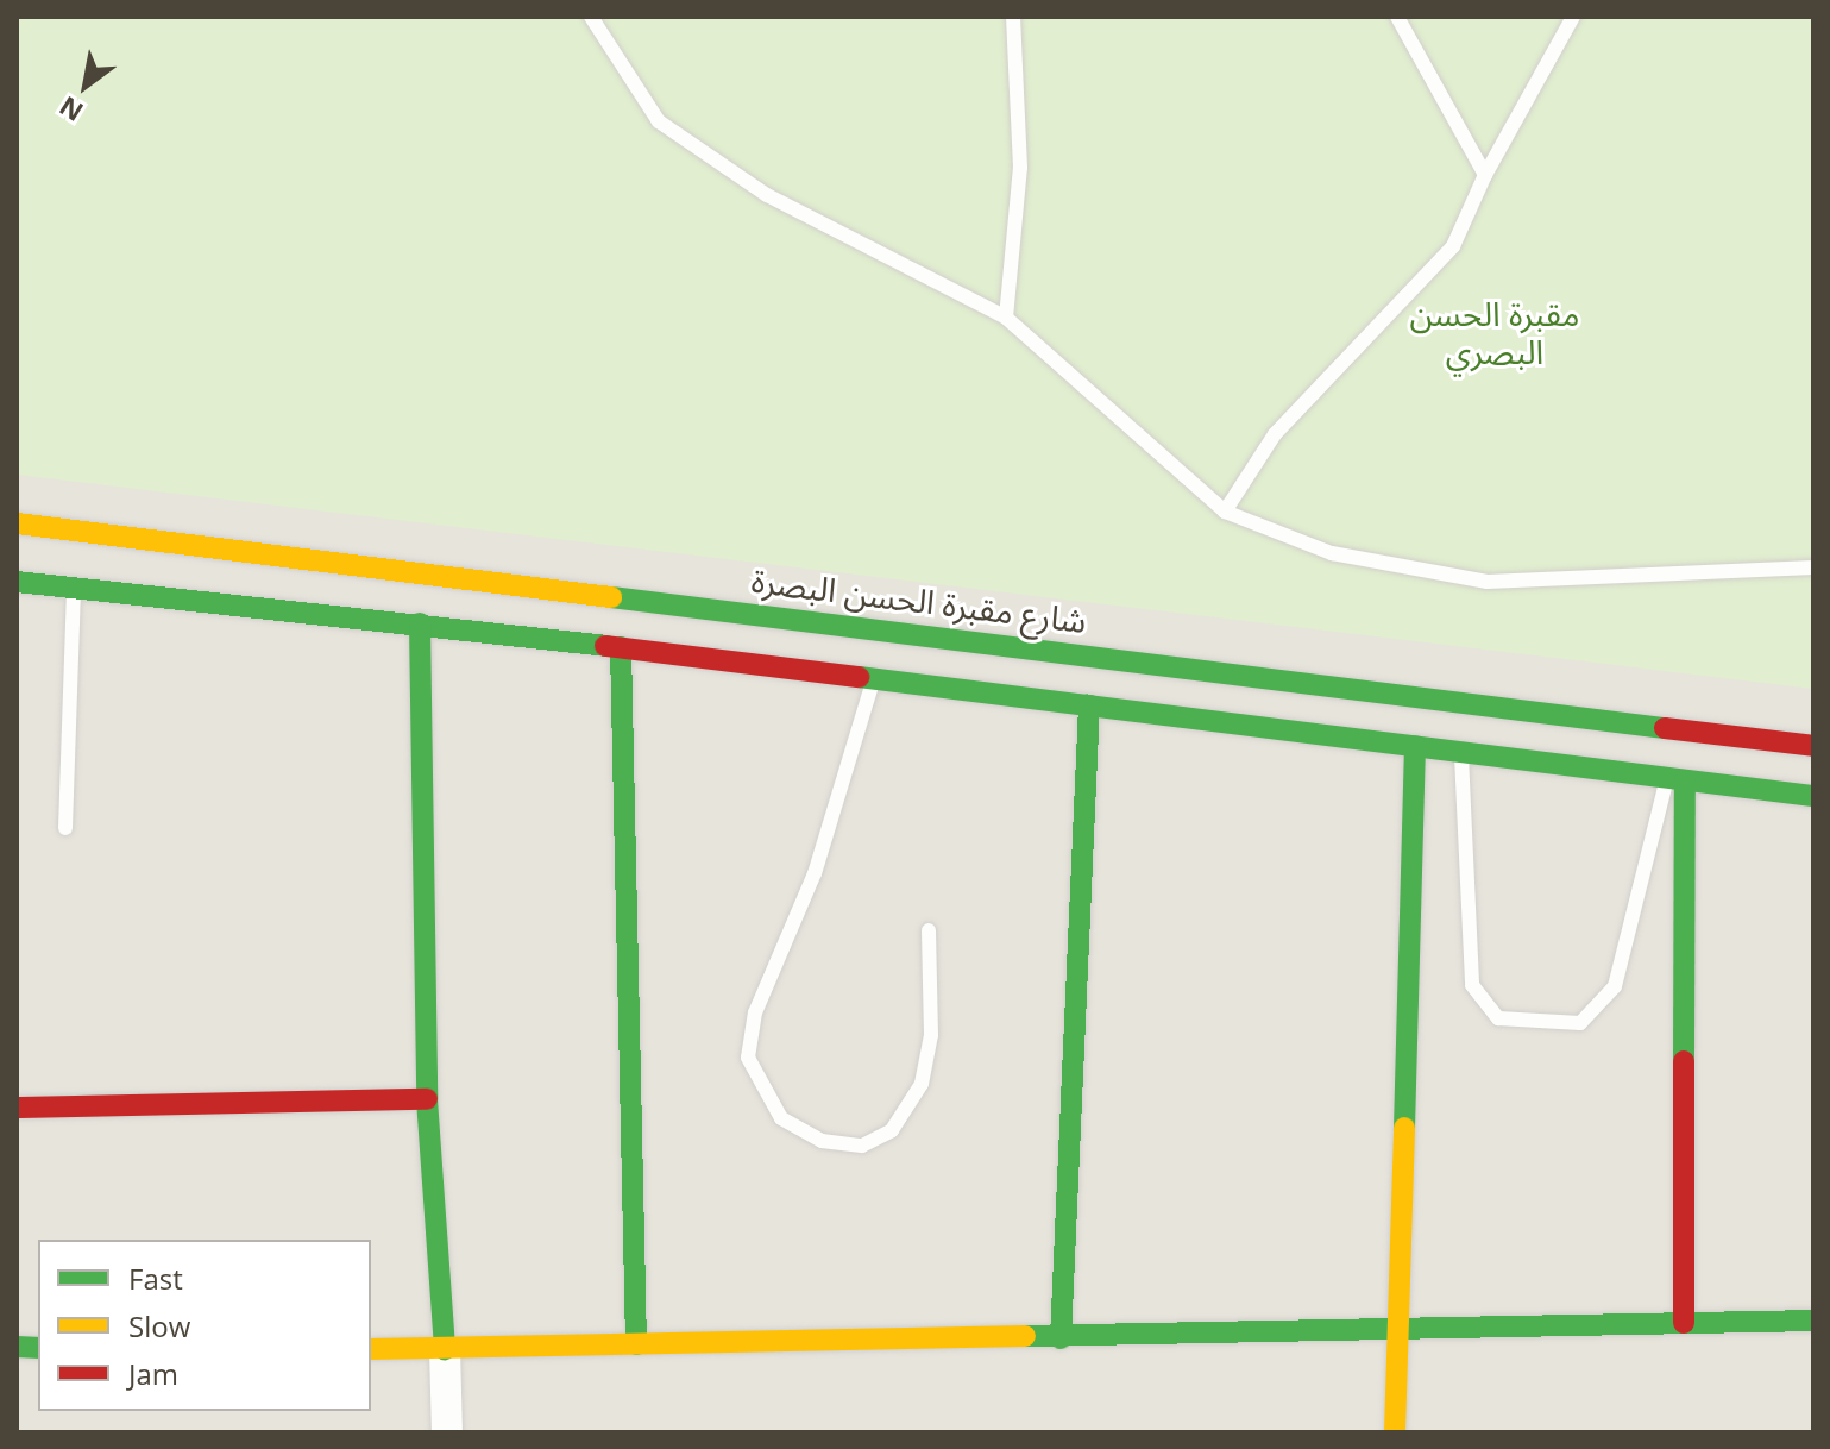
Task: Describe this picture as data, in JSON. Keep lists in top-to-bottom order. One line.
{"streets":{"street":["شارع مقبرة الحسن البصرة"]},"parks":["مقبرة الحسن البصري"],"legend":["Fast","Slow","Jam"],"north":"bottom left"}
